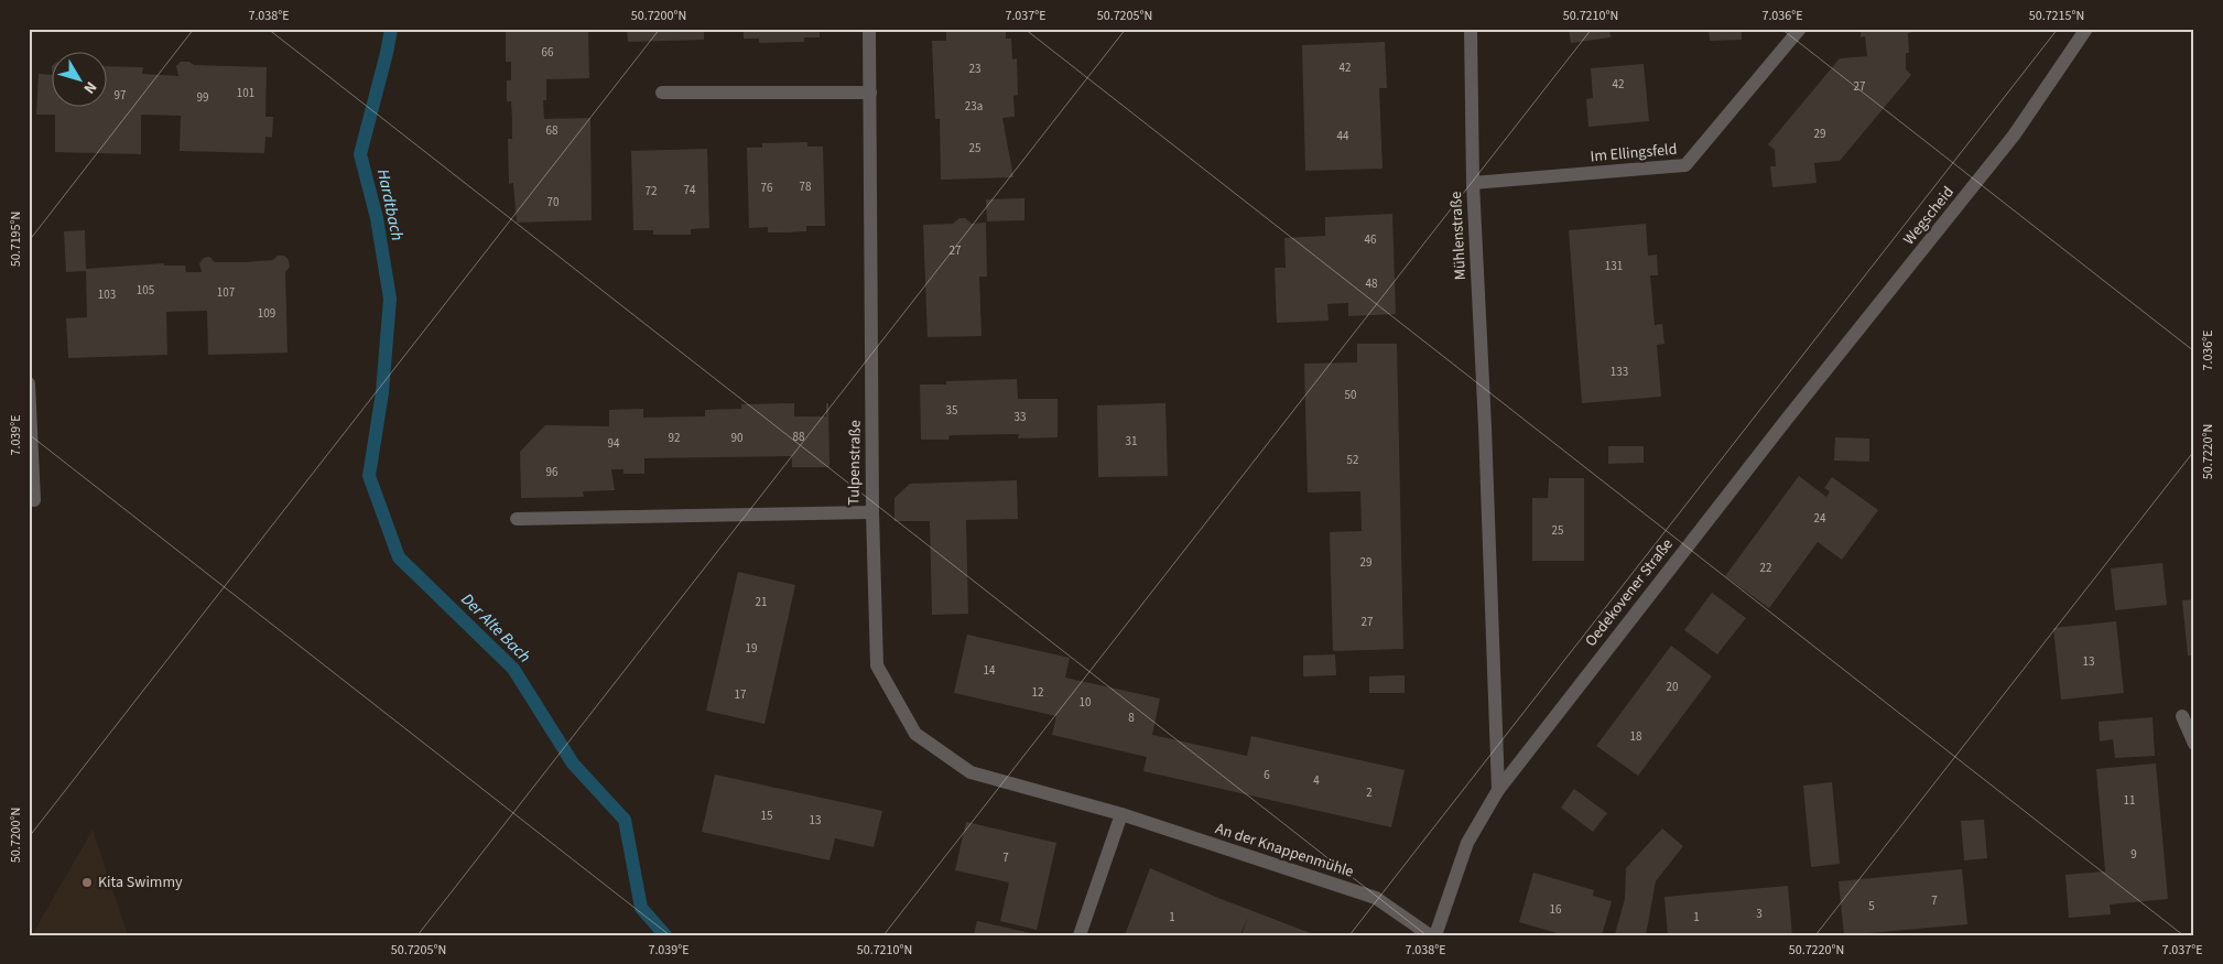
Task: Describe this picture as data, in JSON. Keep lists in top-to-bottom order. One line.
{"streets":{"street":["Im Ellingsfeld","Wegscheid","Mühlenstraße","Tulpenstraße","Oedekovener Straße","An der Knappenmühle"]},"crossings":[["Im Ellingsfeld","Mühlenstraße"],["Wegscheid","Oedekovener Straße"],["Mühlenstraße","Oedekovener Straße"],["Tulpenstraße","An der Knappenmühle"]],"water":["Hardtbach","Der Alte Bach"],"places":["Kita Swimmy"],"house_numbers":["66","42","23","42","27","101","97","99","23a","68","29","44","25","78","76","74","72","70","46","27","131","48","105","107","103","109","133","50","35","33","88","92","90","31","94","52","96","24","25","29","22","21","27","19","13","14","20","12","17","10","8","18","6","4","2","11","15","13","9","7","7","5","16","3","1","1"],"north":"bottom right","coordinates":["7.038°E","50.7200°N","7.037°E","50.7205°N","50.7210°N","7.036°E","50.7215°N","50.7195°N","7.039°E","50.7220°N"]}
